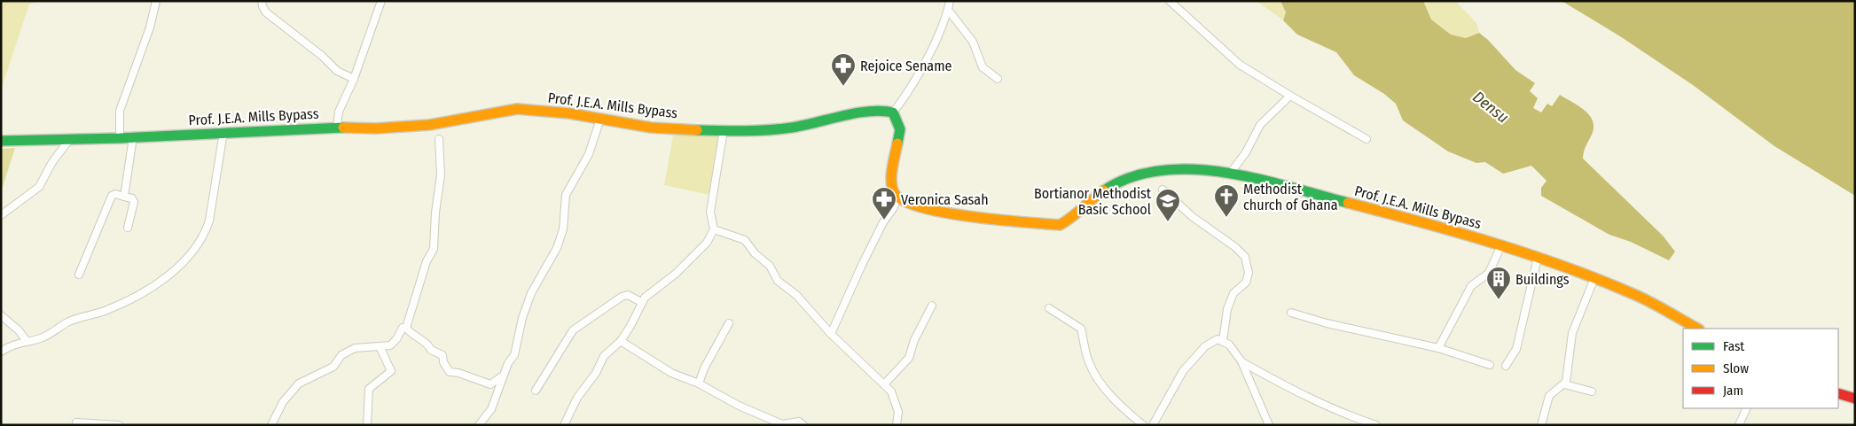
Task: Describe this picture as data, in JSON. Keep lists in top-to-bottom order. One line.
{"streets":{"street":["Prof. J.E.A. Mills Bypass"]},"water":["Densu"],"places":{"pharmacy":["Rejoice Sename","Veronica Sasah"],"church":["Methodist church of Ghana"],"school or university":["Bortianor Methodist Basic School"],"building":["Buildings"]},"legend":["Fast","Slow","Jam"]}
